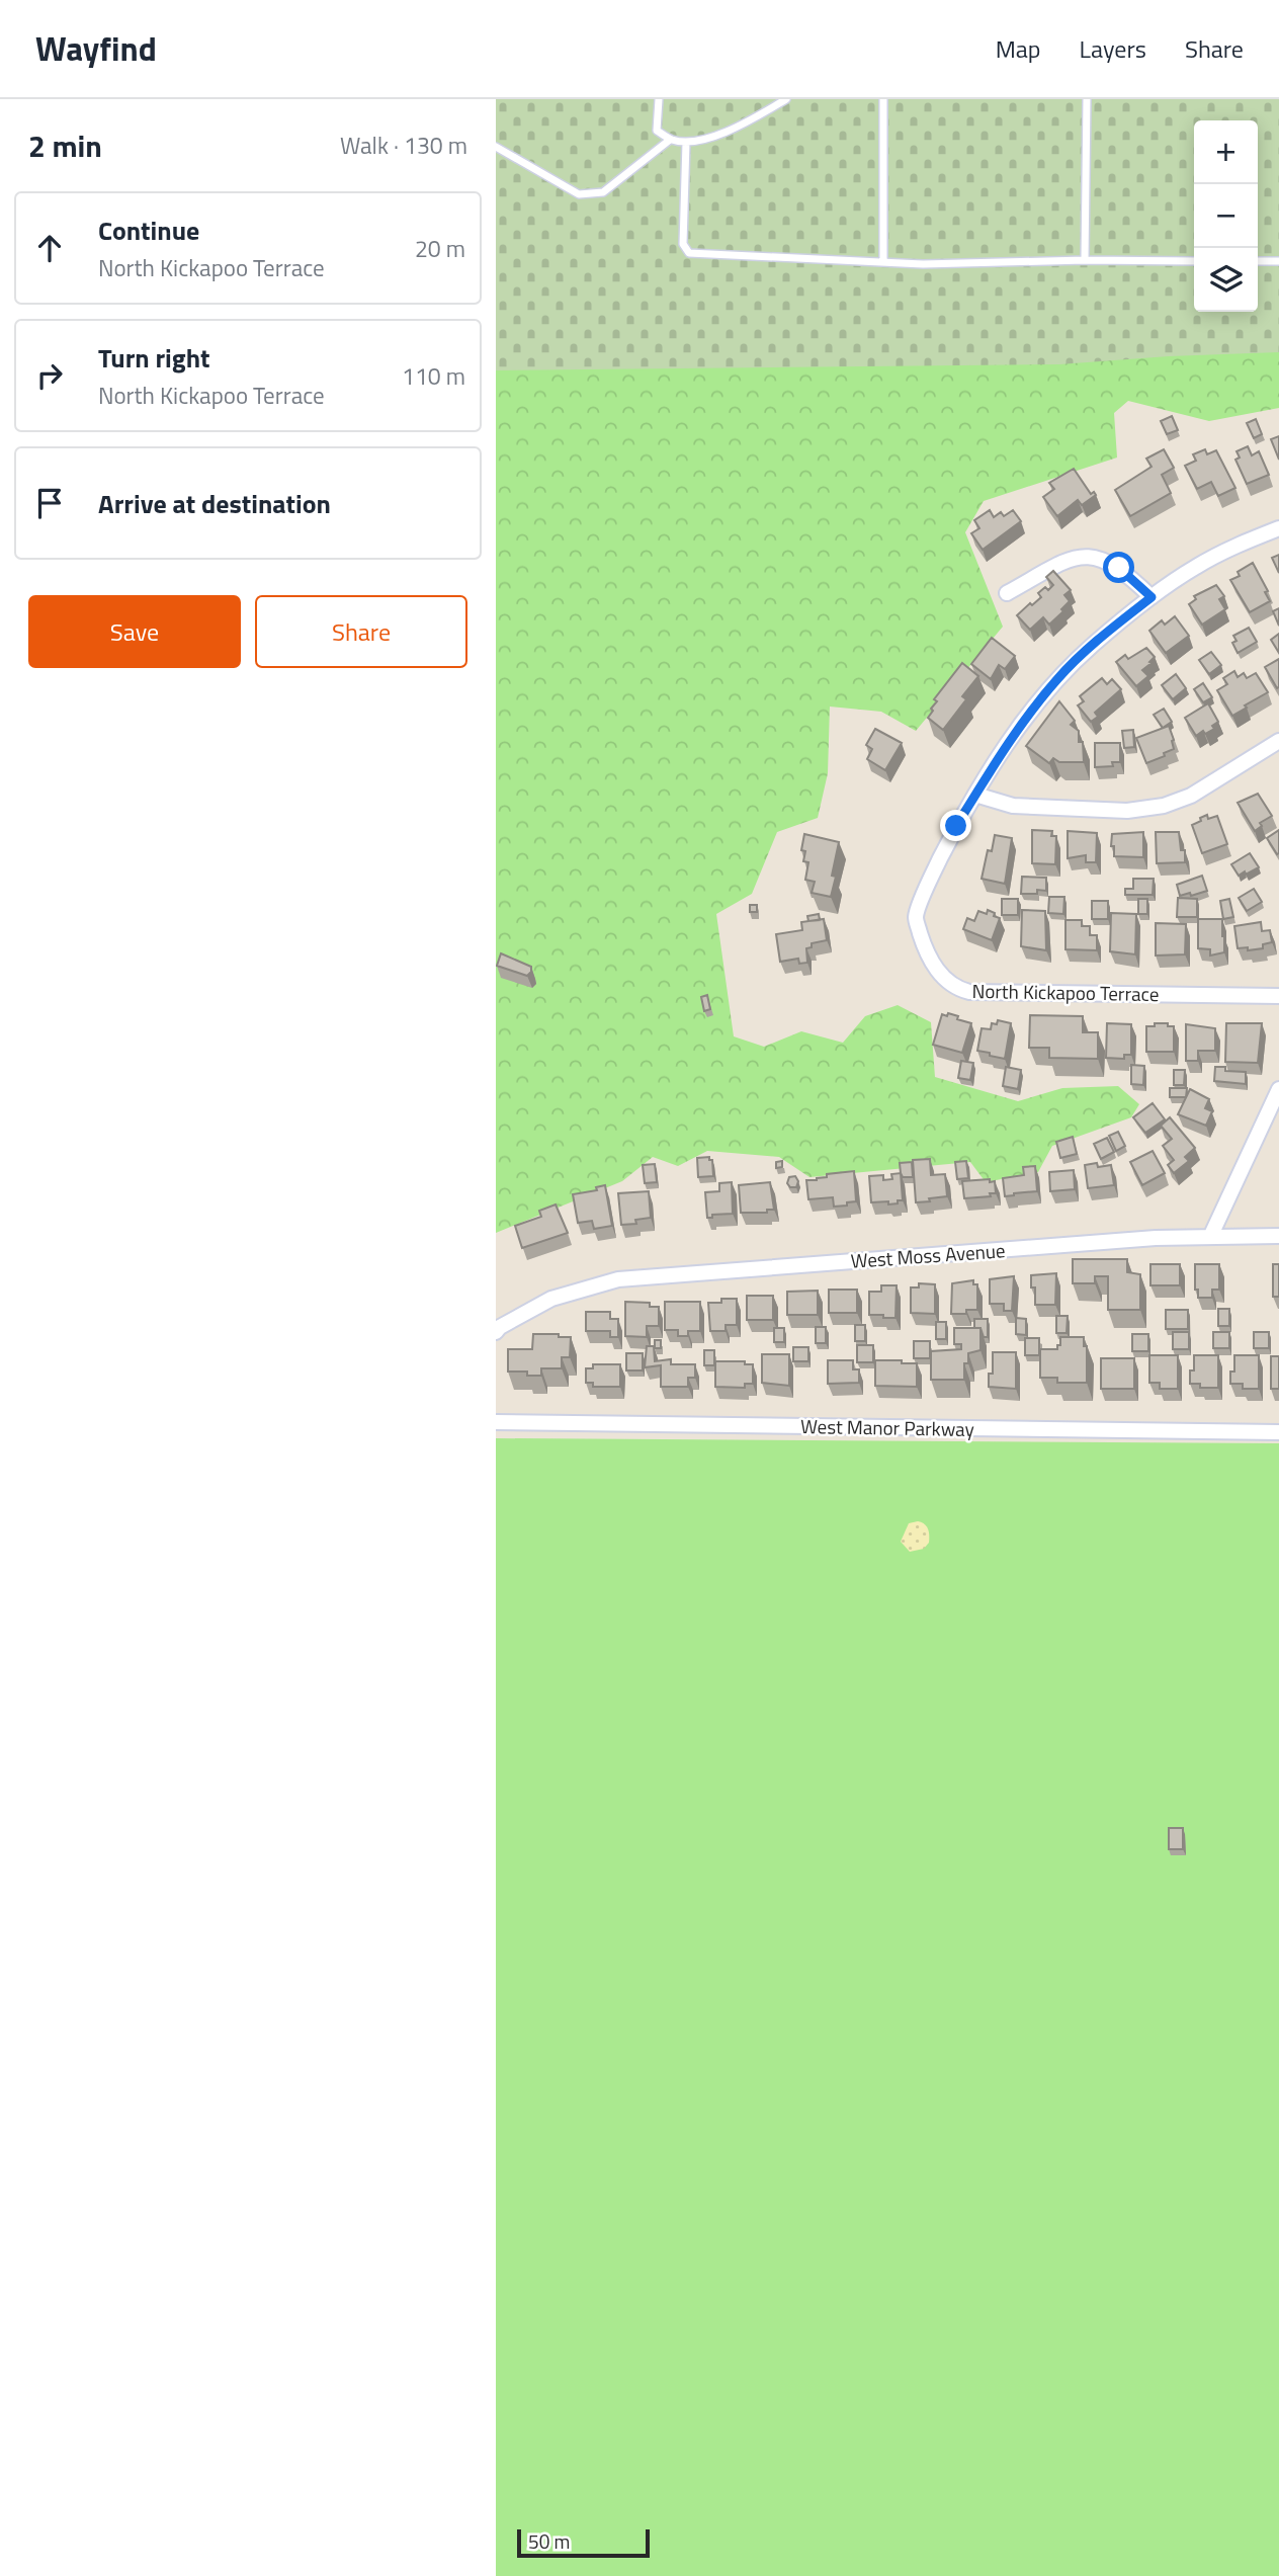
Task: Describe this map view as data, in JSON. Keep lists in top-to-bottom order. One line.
{"streets":{"street":["North Kickapoo Terrace","West Moss Avenue","West Manor Parkway"]},"scale_bar":"50 m","page":{"header":"Wayfind","nav":["Map","Layers","Share"],"heading":["2 min","Walk · 130 m"],"map_buttons":["+","−"],"list":[["Continue","North Kickapoo Terrace","20 m"],["Turn right","North Kickapoo Terrace","110 m"],"Arrive at destination"],"buttons":["Save","Share"],"scale":"50 m"}}
